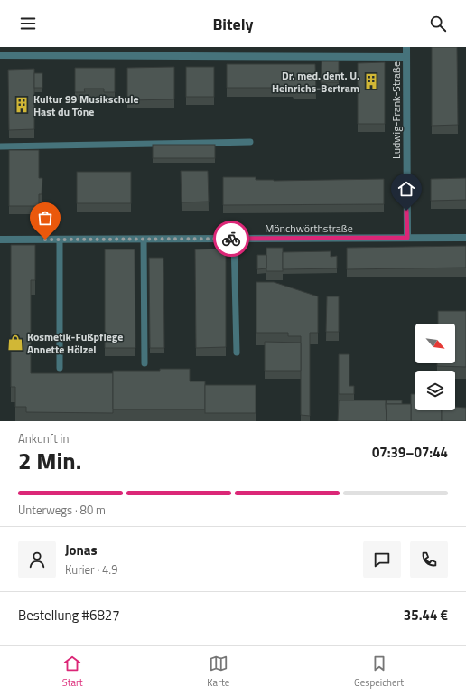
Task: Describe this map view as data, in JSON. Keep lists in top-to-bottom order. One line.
{"streets":{"street":["Ludwig-Frank-Straße","Mönchwörthstraße"]},"crossings":[["Ludwig-Frank-Straße","Mönchwörthstraße"]],"places":{"building":["Dr. med. dent. U. Heinrichs-Bertram","Kultur 99 Musikschule Hast du Töne"],"shop":["Kosmetik-Fußpflege Annette Hölzel"]},"north":"bottom right","page":{"header":"Bitely","heading":["2 Min.","Ankunft in","07:39–07:44"],"panel":["Jonas","Kurier · 4.9","Bestellung #6827","35.44 €"],"bar":"Unterwegs · 80 m","tabs":["Start","Karte","Gespeichert"]}}
